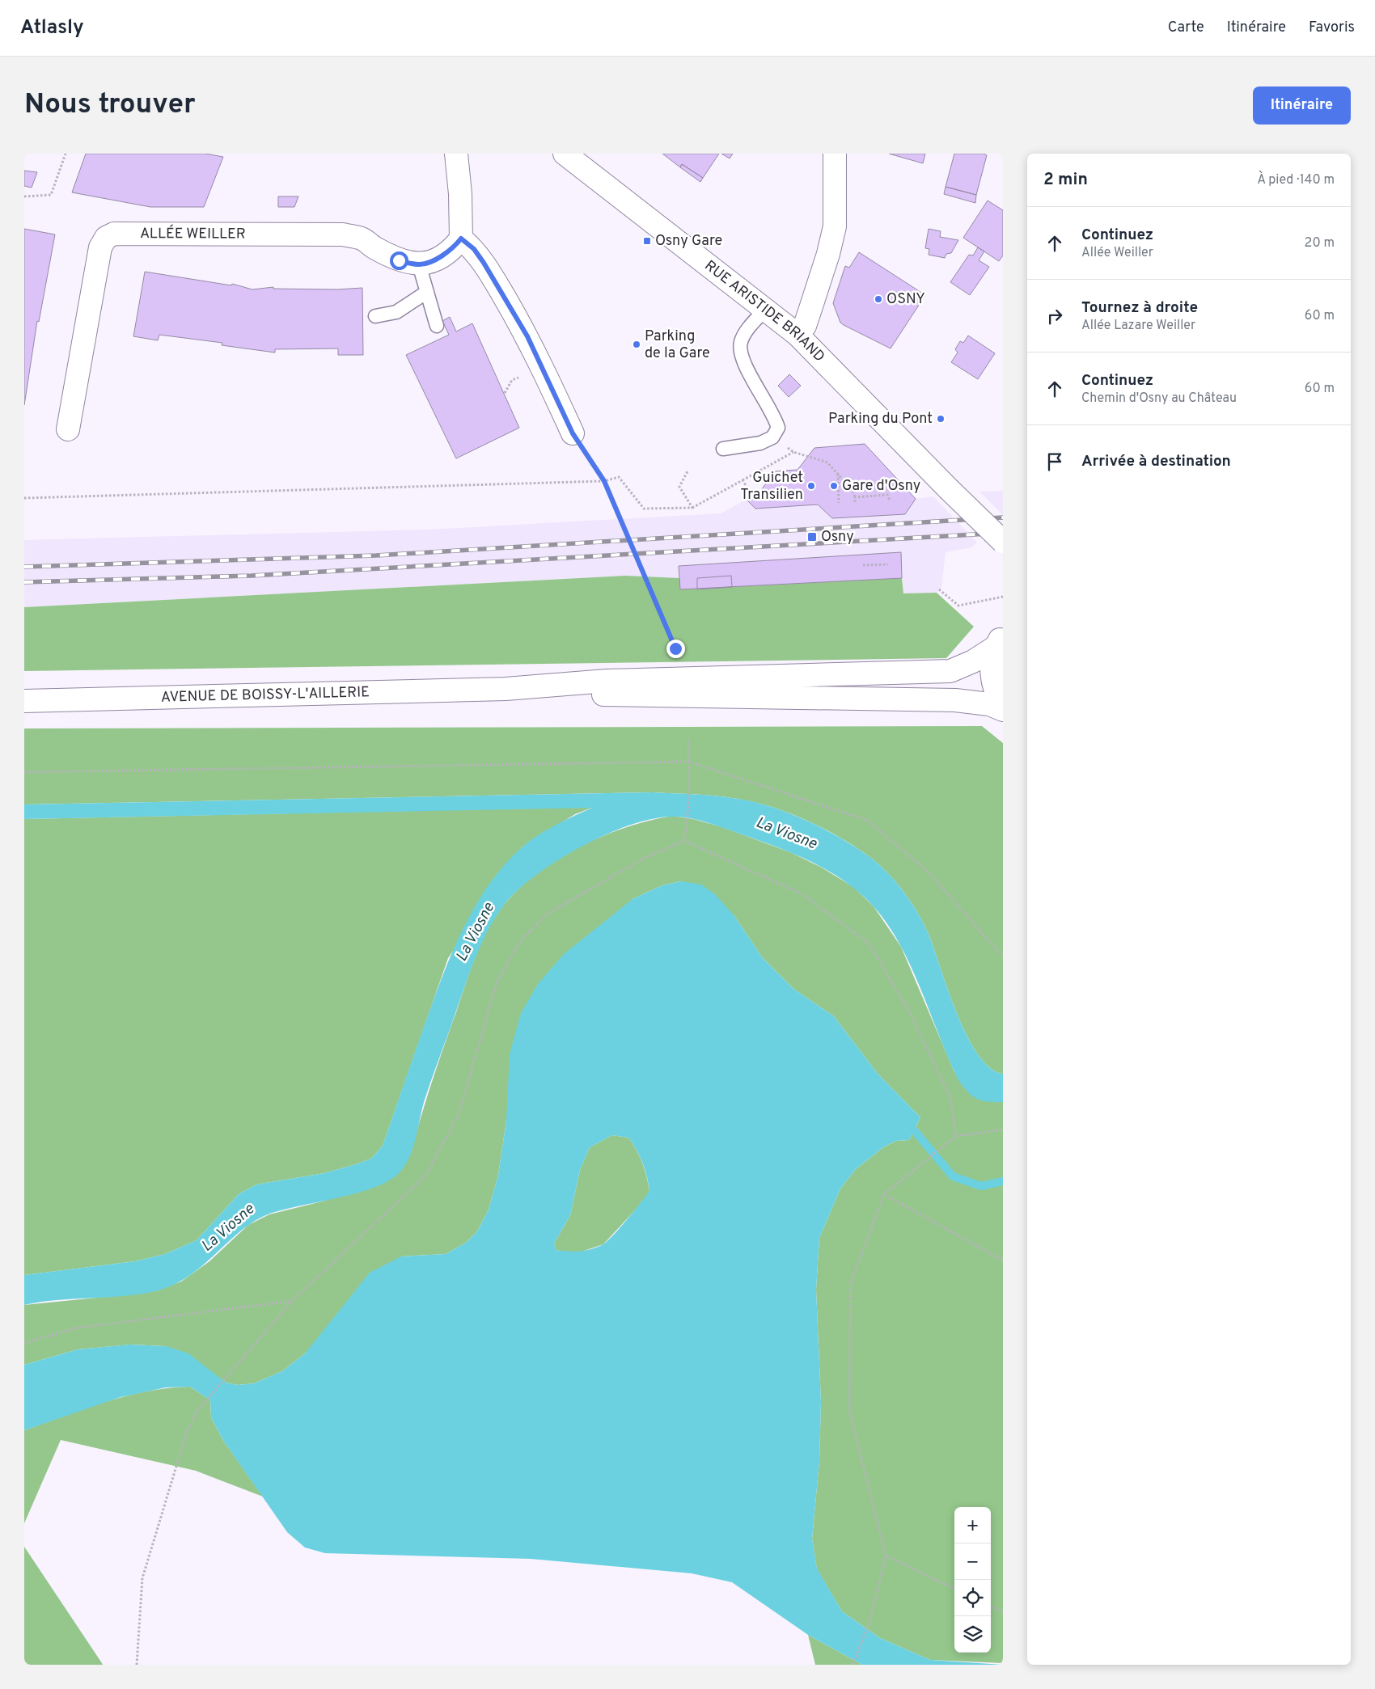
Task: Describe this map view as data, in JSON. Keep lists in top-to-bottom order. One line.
{"streets":{"street":["ALLÉE WEILLER","RUE ARISTIDE BRIAND","AVENUE DE BOISSY-L'AILLERIE"]},"water":["La Viosne"],"places":{"transit":["Osny Gare","Osny"],"other":["OSNY","Parking de la Gare","Parking du Pont","Guichet Transilien","Gare d'Osny"]},"page":{"header":"Atlasly","nav":["Carte","Itinéraire","Favoris"],"buttons":"Itinéraire","title":"Nous trouver","heading":["2 min","À pied · 140 m"],"list":[["Continuez","Allée Weiller","20 m"],["Tournez à droite","Allée Lazare Weiller","60 m"],["Continuez","Chemin d'Osny au Château","60 m"],"Arrivée à destination"],"map_buttons":["+","−"]}}
